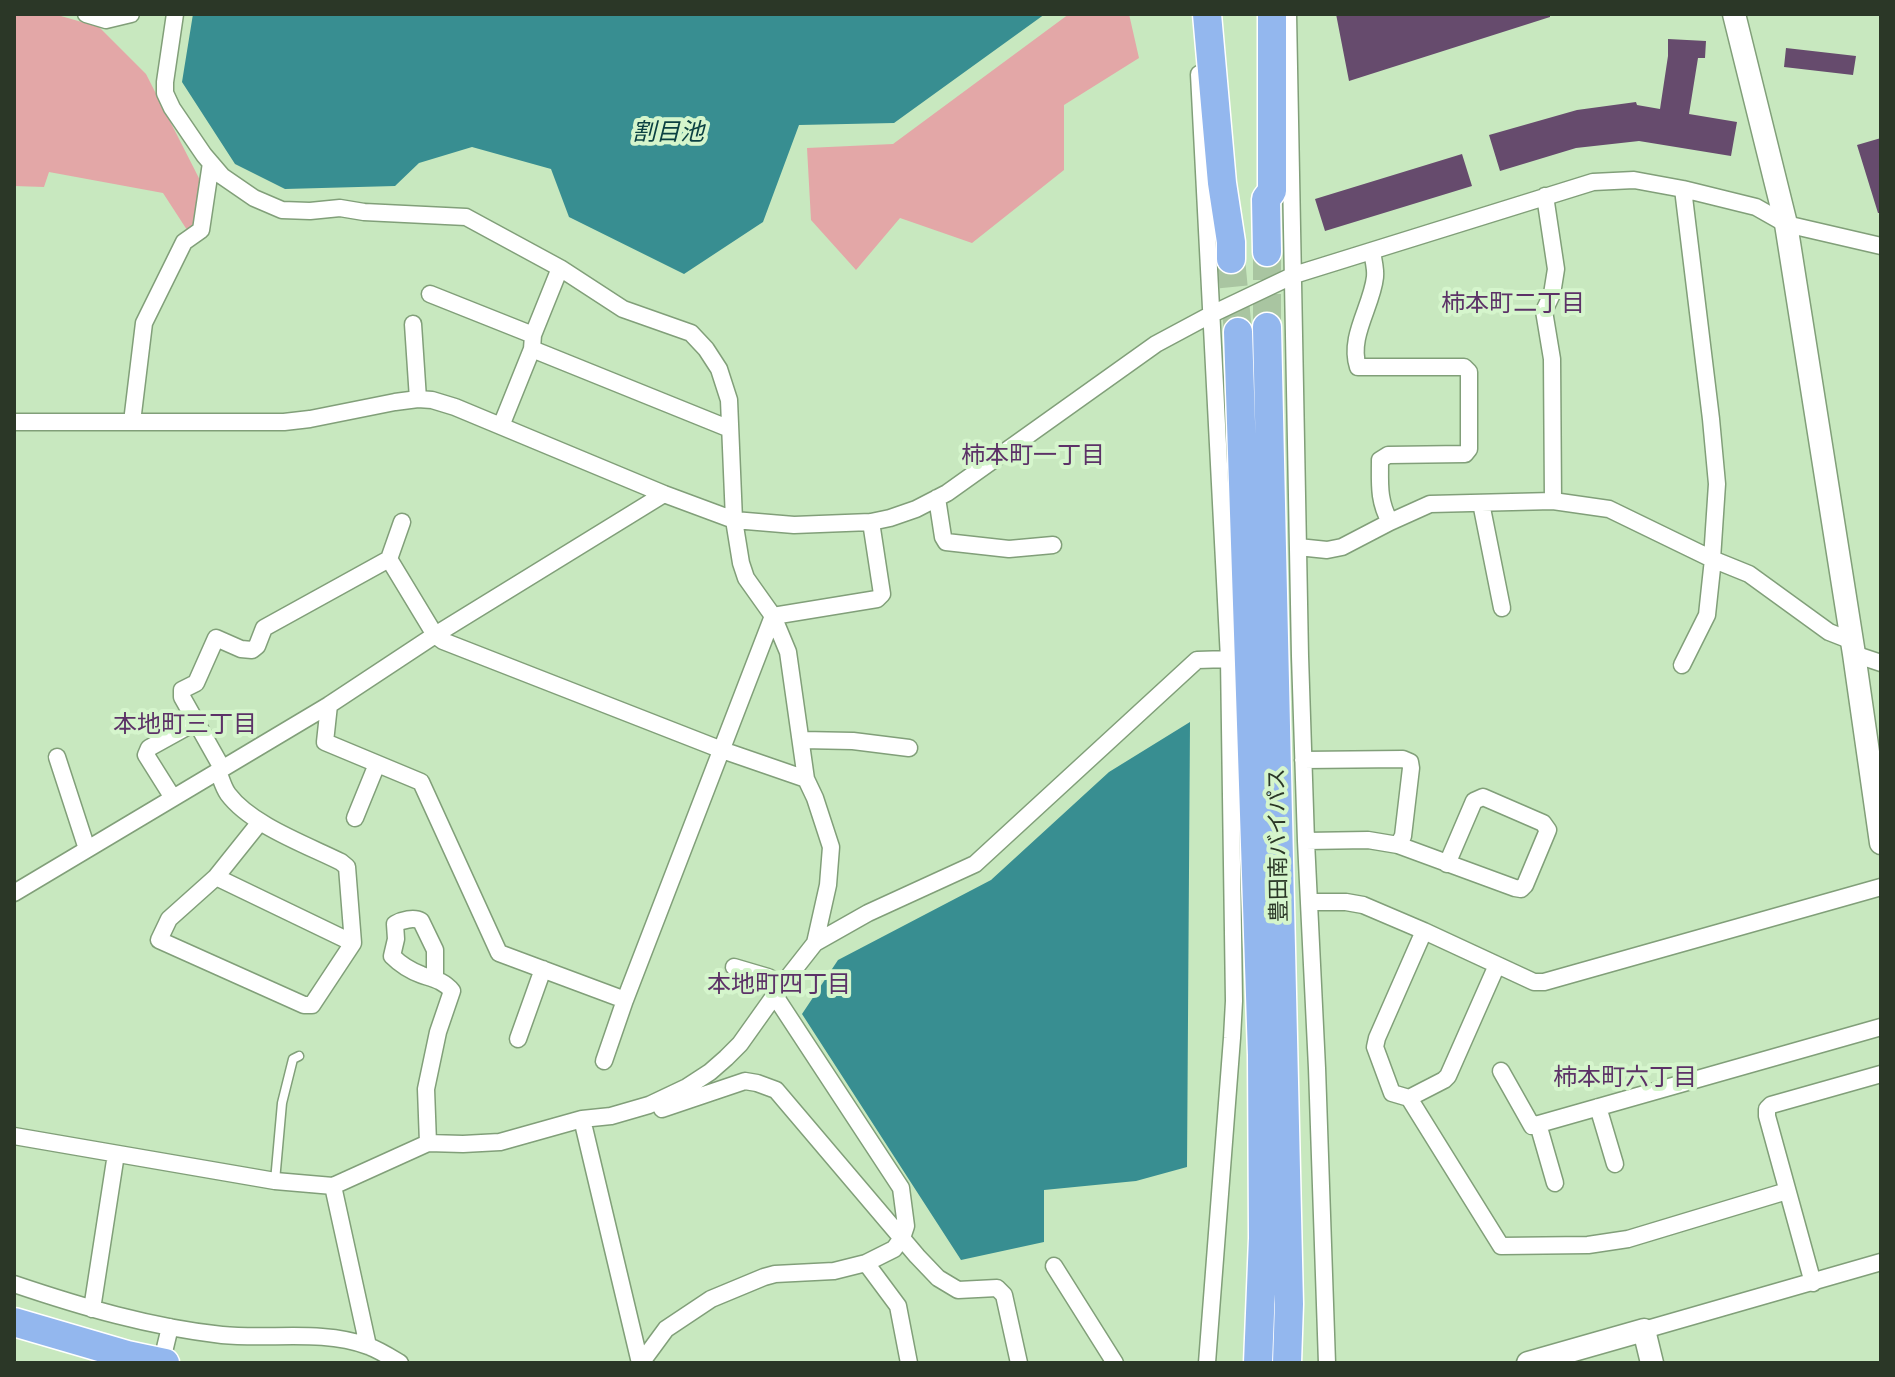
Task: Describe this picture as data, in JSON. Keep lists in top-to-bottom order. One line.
{"streets":{"highway":["豊田南バイパス"]},"districts":["柿本町二丁目","柿本町一丁目","本地町三丁目","本地町四丁目","柿本町六丁目"],"water":["割目池"]}
